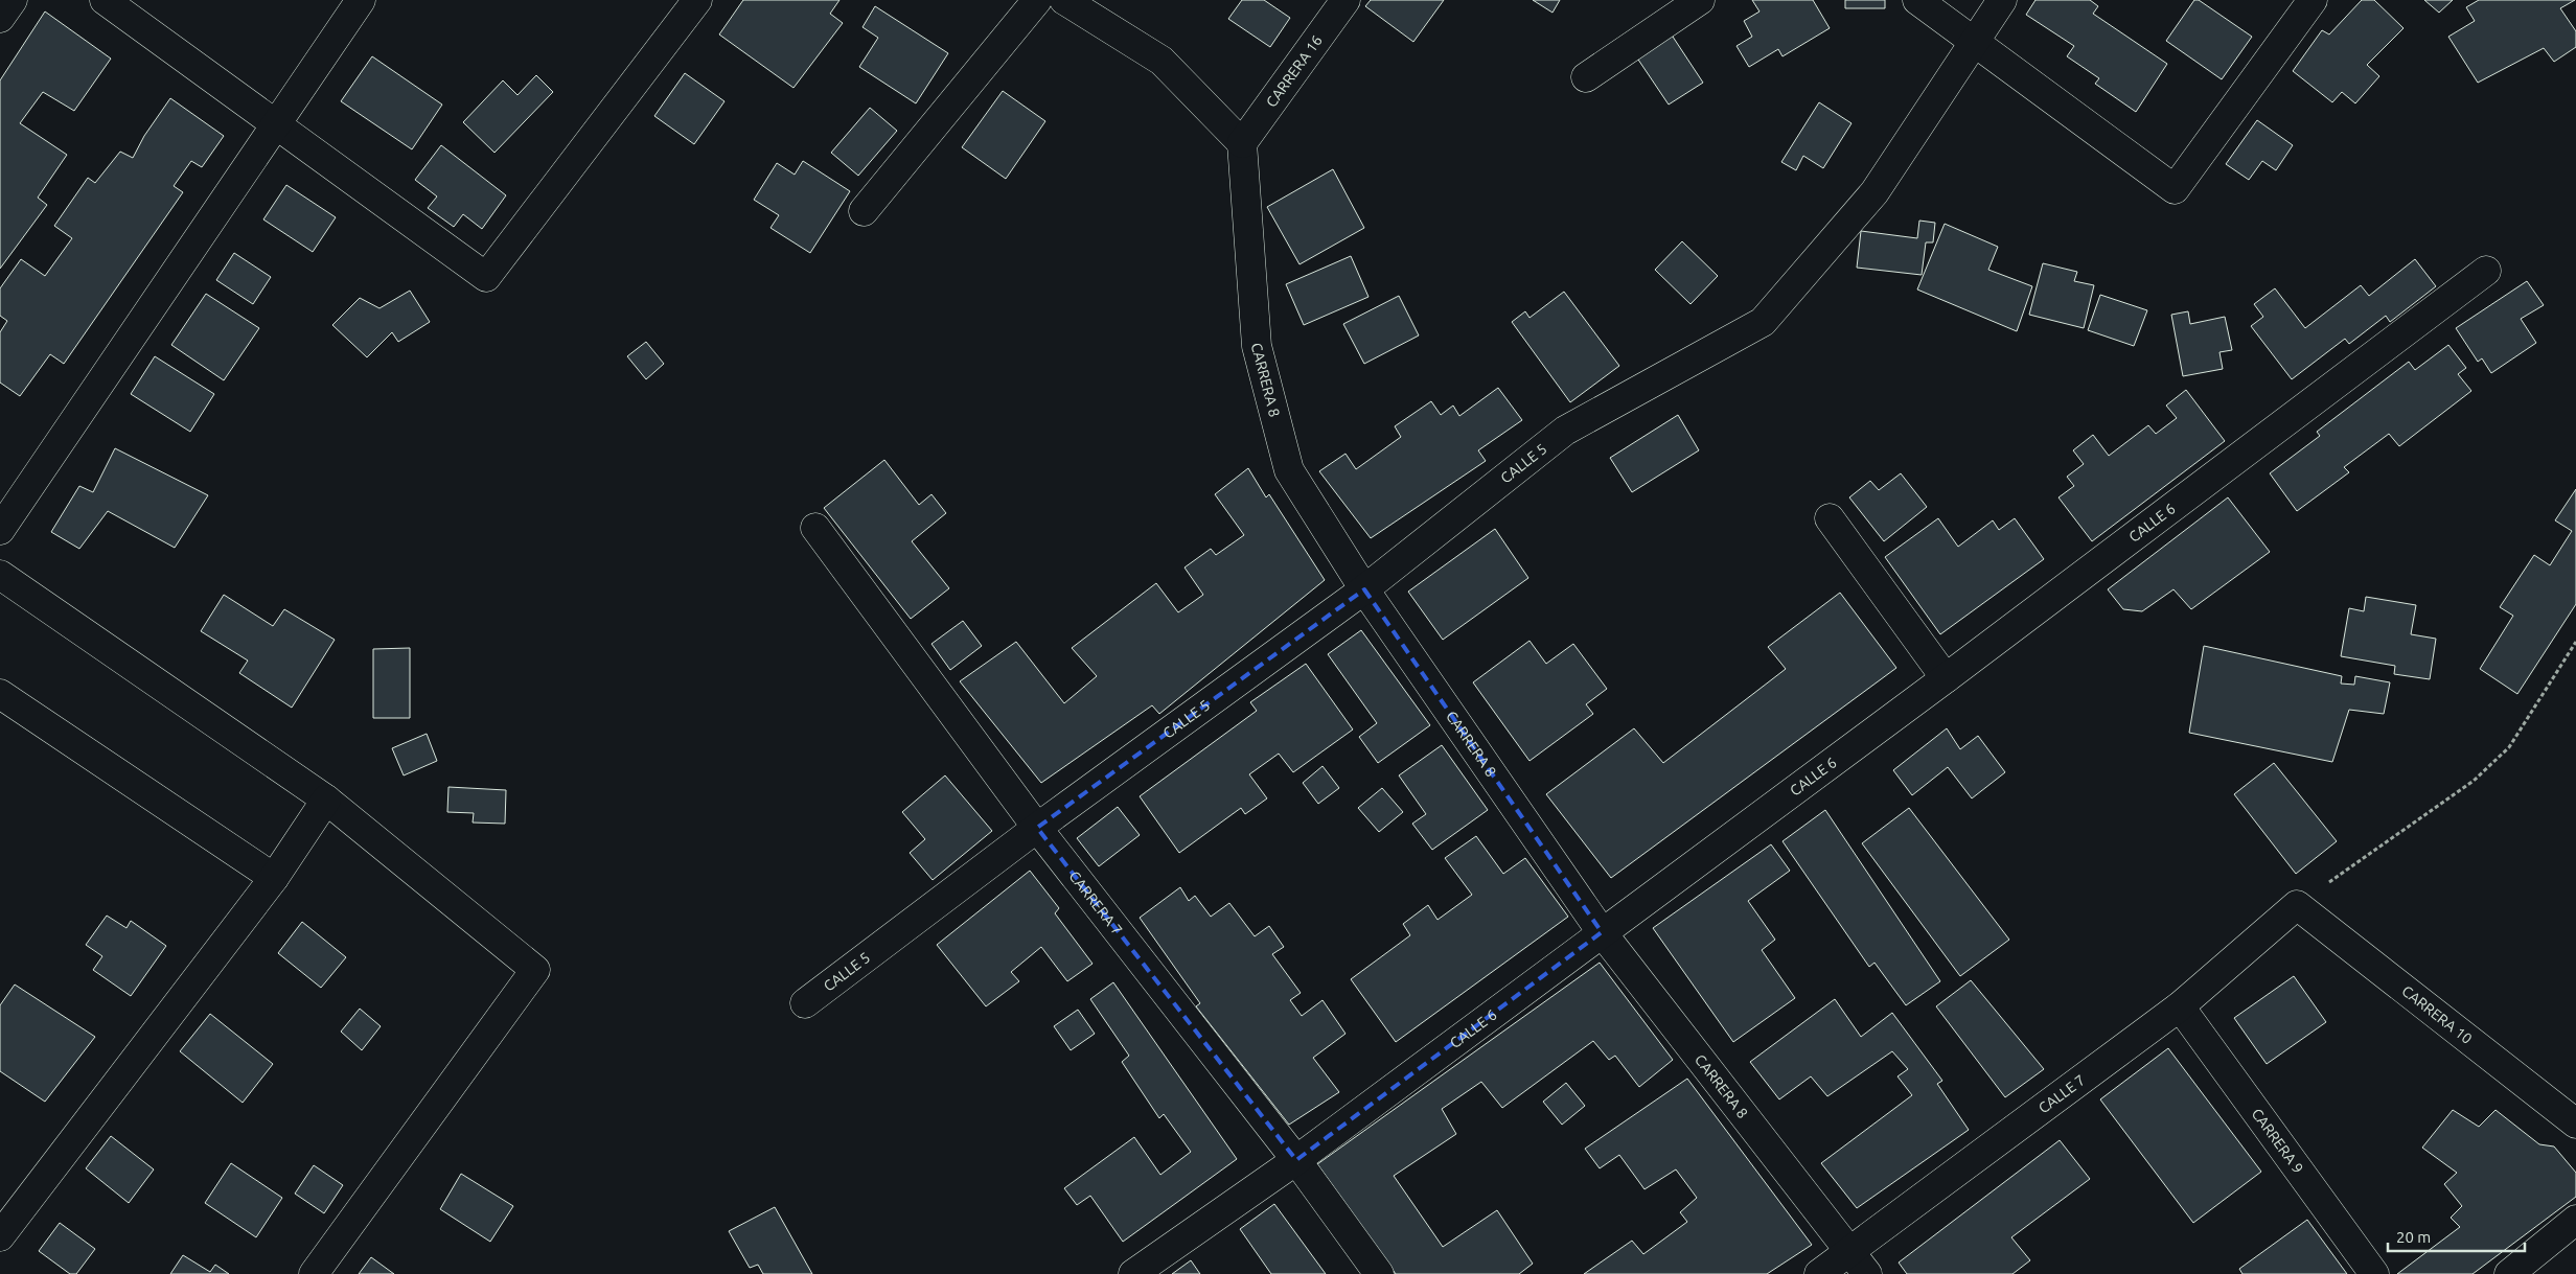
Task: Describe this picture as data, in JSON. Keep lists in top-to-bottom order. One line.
{"streets":{"street":["CARRERA 16","CARRERA 8","CALLE 5","CALLE 6","CARRERA 7","CARRERA 10","CALLE 7","CARRERA 9"]},"crossings":[["CARRERA 16","CARRERA 8"],["CARRERA 8","CALLE 5"],["CARRERA 8","CALLE 6"],["CARRERA 8","CALLE 7"],["CALLE 5","CARRERA 7"],["CALLE 6","CARRERA 7"],["CARRERA 10","CALLE 7"],["CALLE 7","CARRERA 9"]],"scale_bar":"20 m"}
